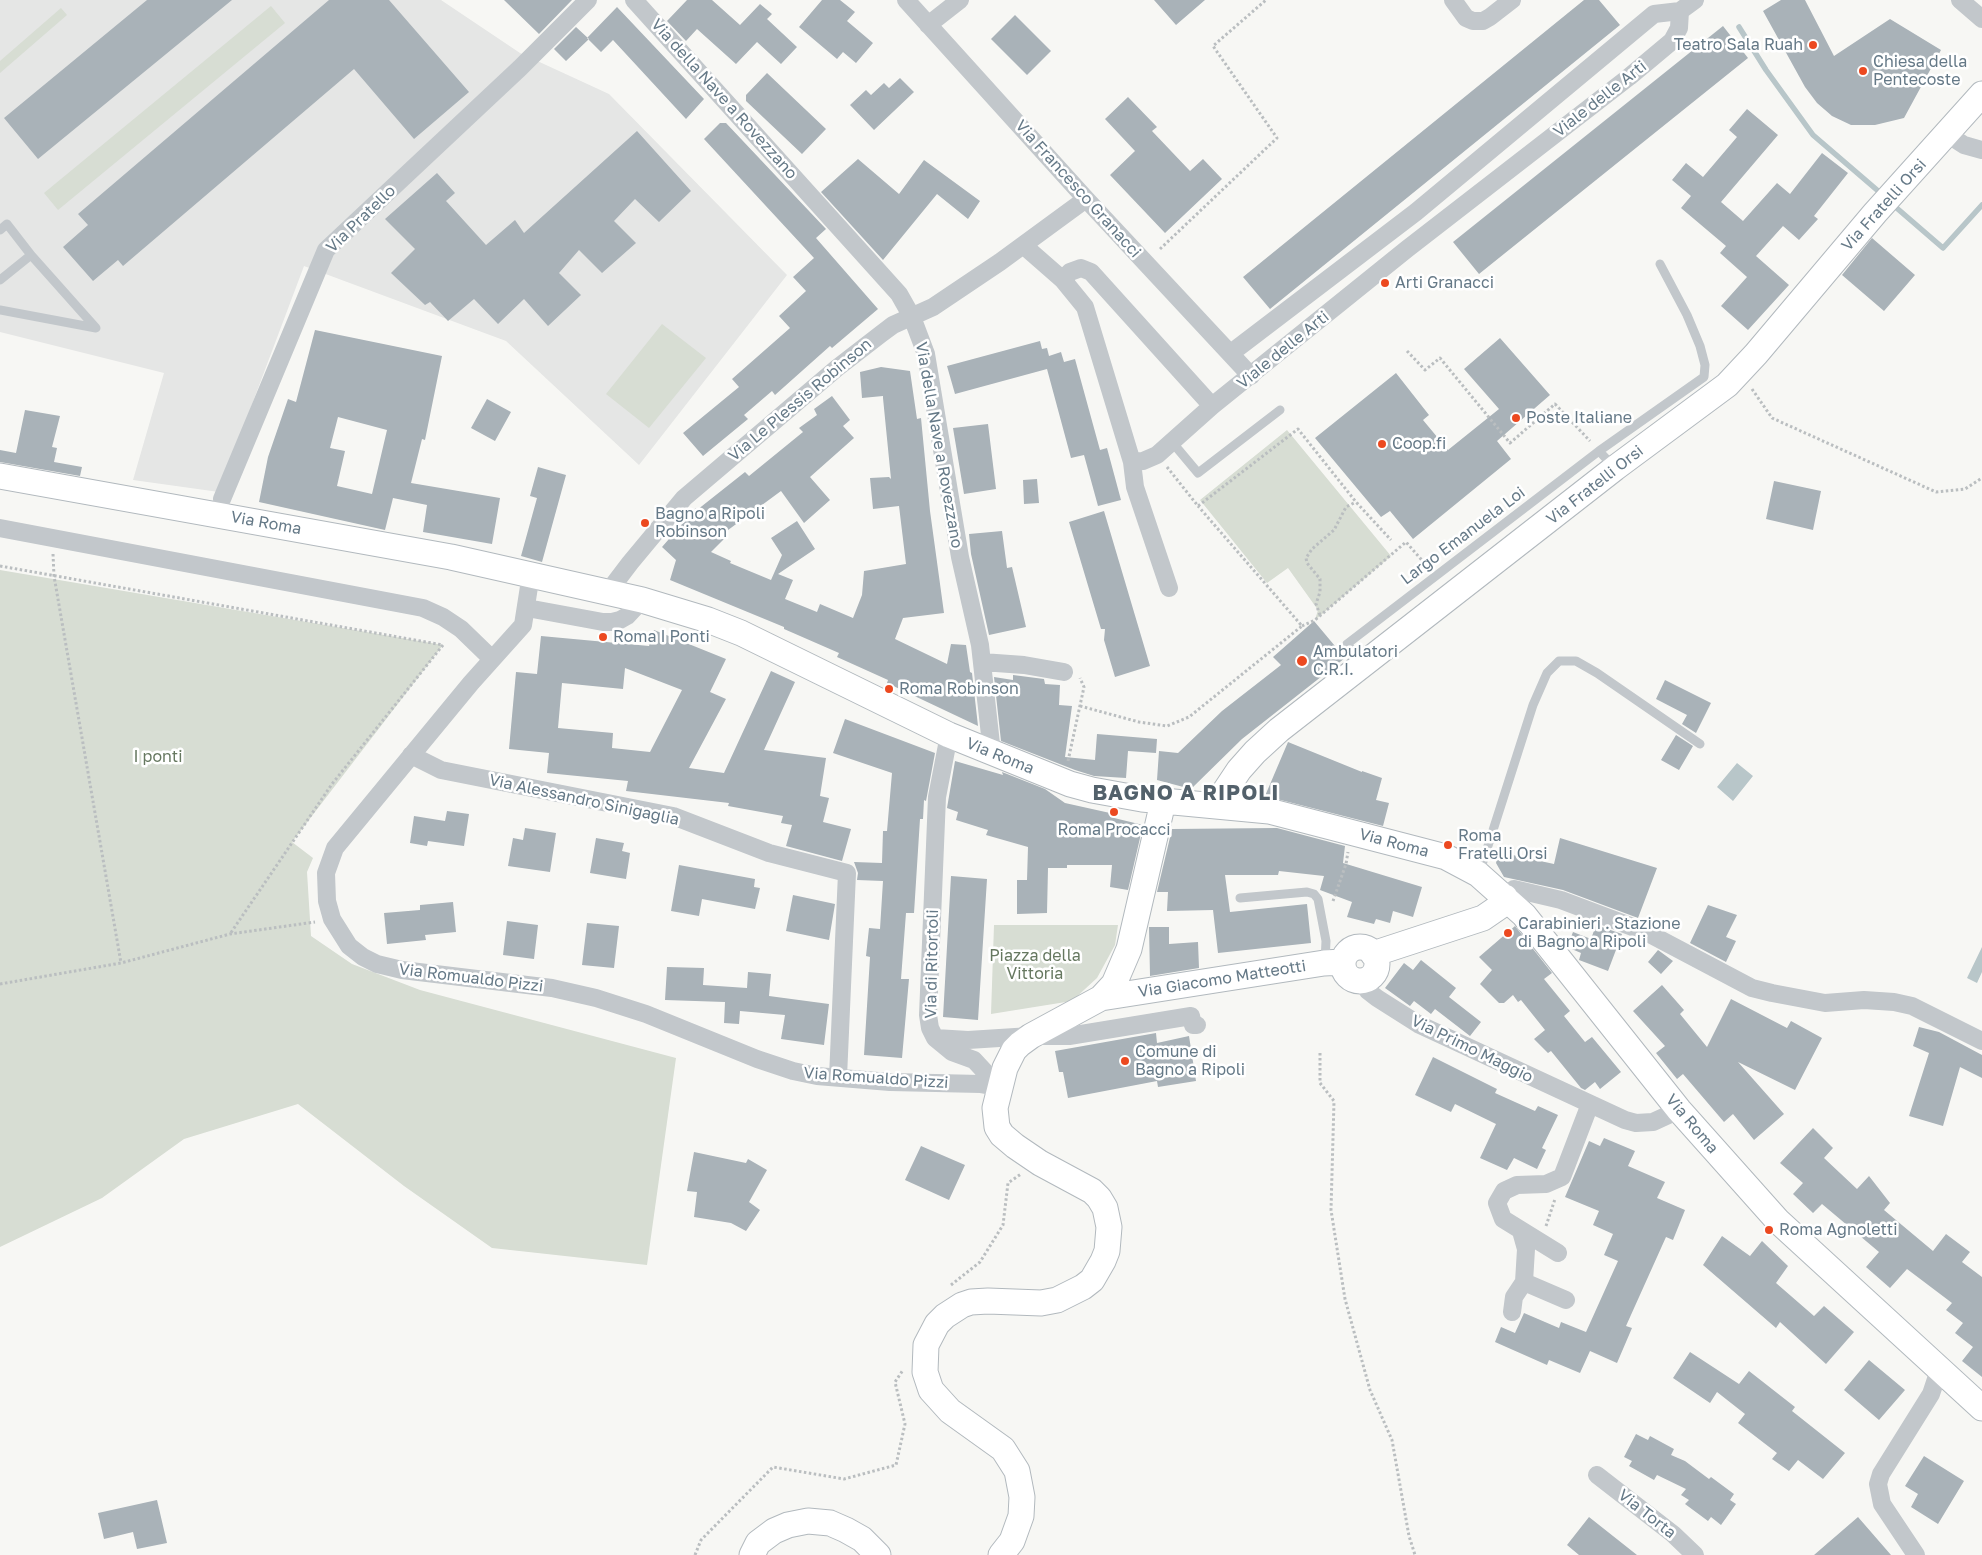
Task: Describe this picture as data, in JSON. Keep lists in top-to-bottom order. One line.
{"streets":{"street":["Via della Nave a Rovezzano","Viale delle Arti","Via Francesco Granacci","Via Fratelli Orsi","Via Pratello","Via Le Plessis Robinson","Via Roma","Via Alessandro Sinigaglia","Via di Ritortoli","Via Romualdo Pizzi","Via Giacomo Matteotti","Via Primo Maggio","Via Torta"],"lane":["Largo Emanuela Loi"]},"crossings":[["Via della Nave a Rovezzano","Via Le Plessis Robinson"],["Via della Nave a Rovezzano","Via Roma"],["Viale delle Arti","Via Francesco Granacci"],["Via Francesco Granacci","Via Le Plessis Robinson"],["Via Fratelli Orsi","Via Roma"],["Via Fratelli Orsi","Largo Emanuela Loi"],["Via Le Plessis Robinson","Via Roma"],["Via Roma","Via di Ritortoli"],["Via Roma","Via Giacomo Matteotti"],["Via Roma","Via Primo Maggio"],["Via Alessandro Sinigaglia","Via Romualdo Pizzi"],["Via di Ritortoli","Via Romualdo Pizzi"],["Via Giacomo Matteotti","Via Primo Maggio"]],"districts":["BAGNO A RIPOLI"],"parks":["I ponti","Piazza della Vittoria"],"places":["Teatro Sala Ruah","Chiesa della Pentecoste","Arti Granacci","Poste Italiane","Coop.fi","Bagno a Ripoli Robinson","Roma I Ponti","Ambulatori C.R.I.","Roma Robinson","Roma Procacci","Roma Fratelli Orsi","Carabinieri . Stazione di Bagno a Ripoli","Comune di Bagno a Ripoli","Roma Agnoletti"]}
